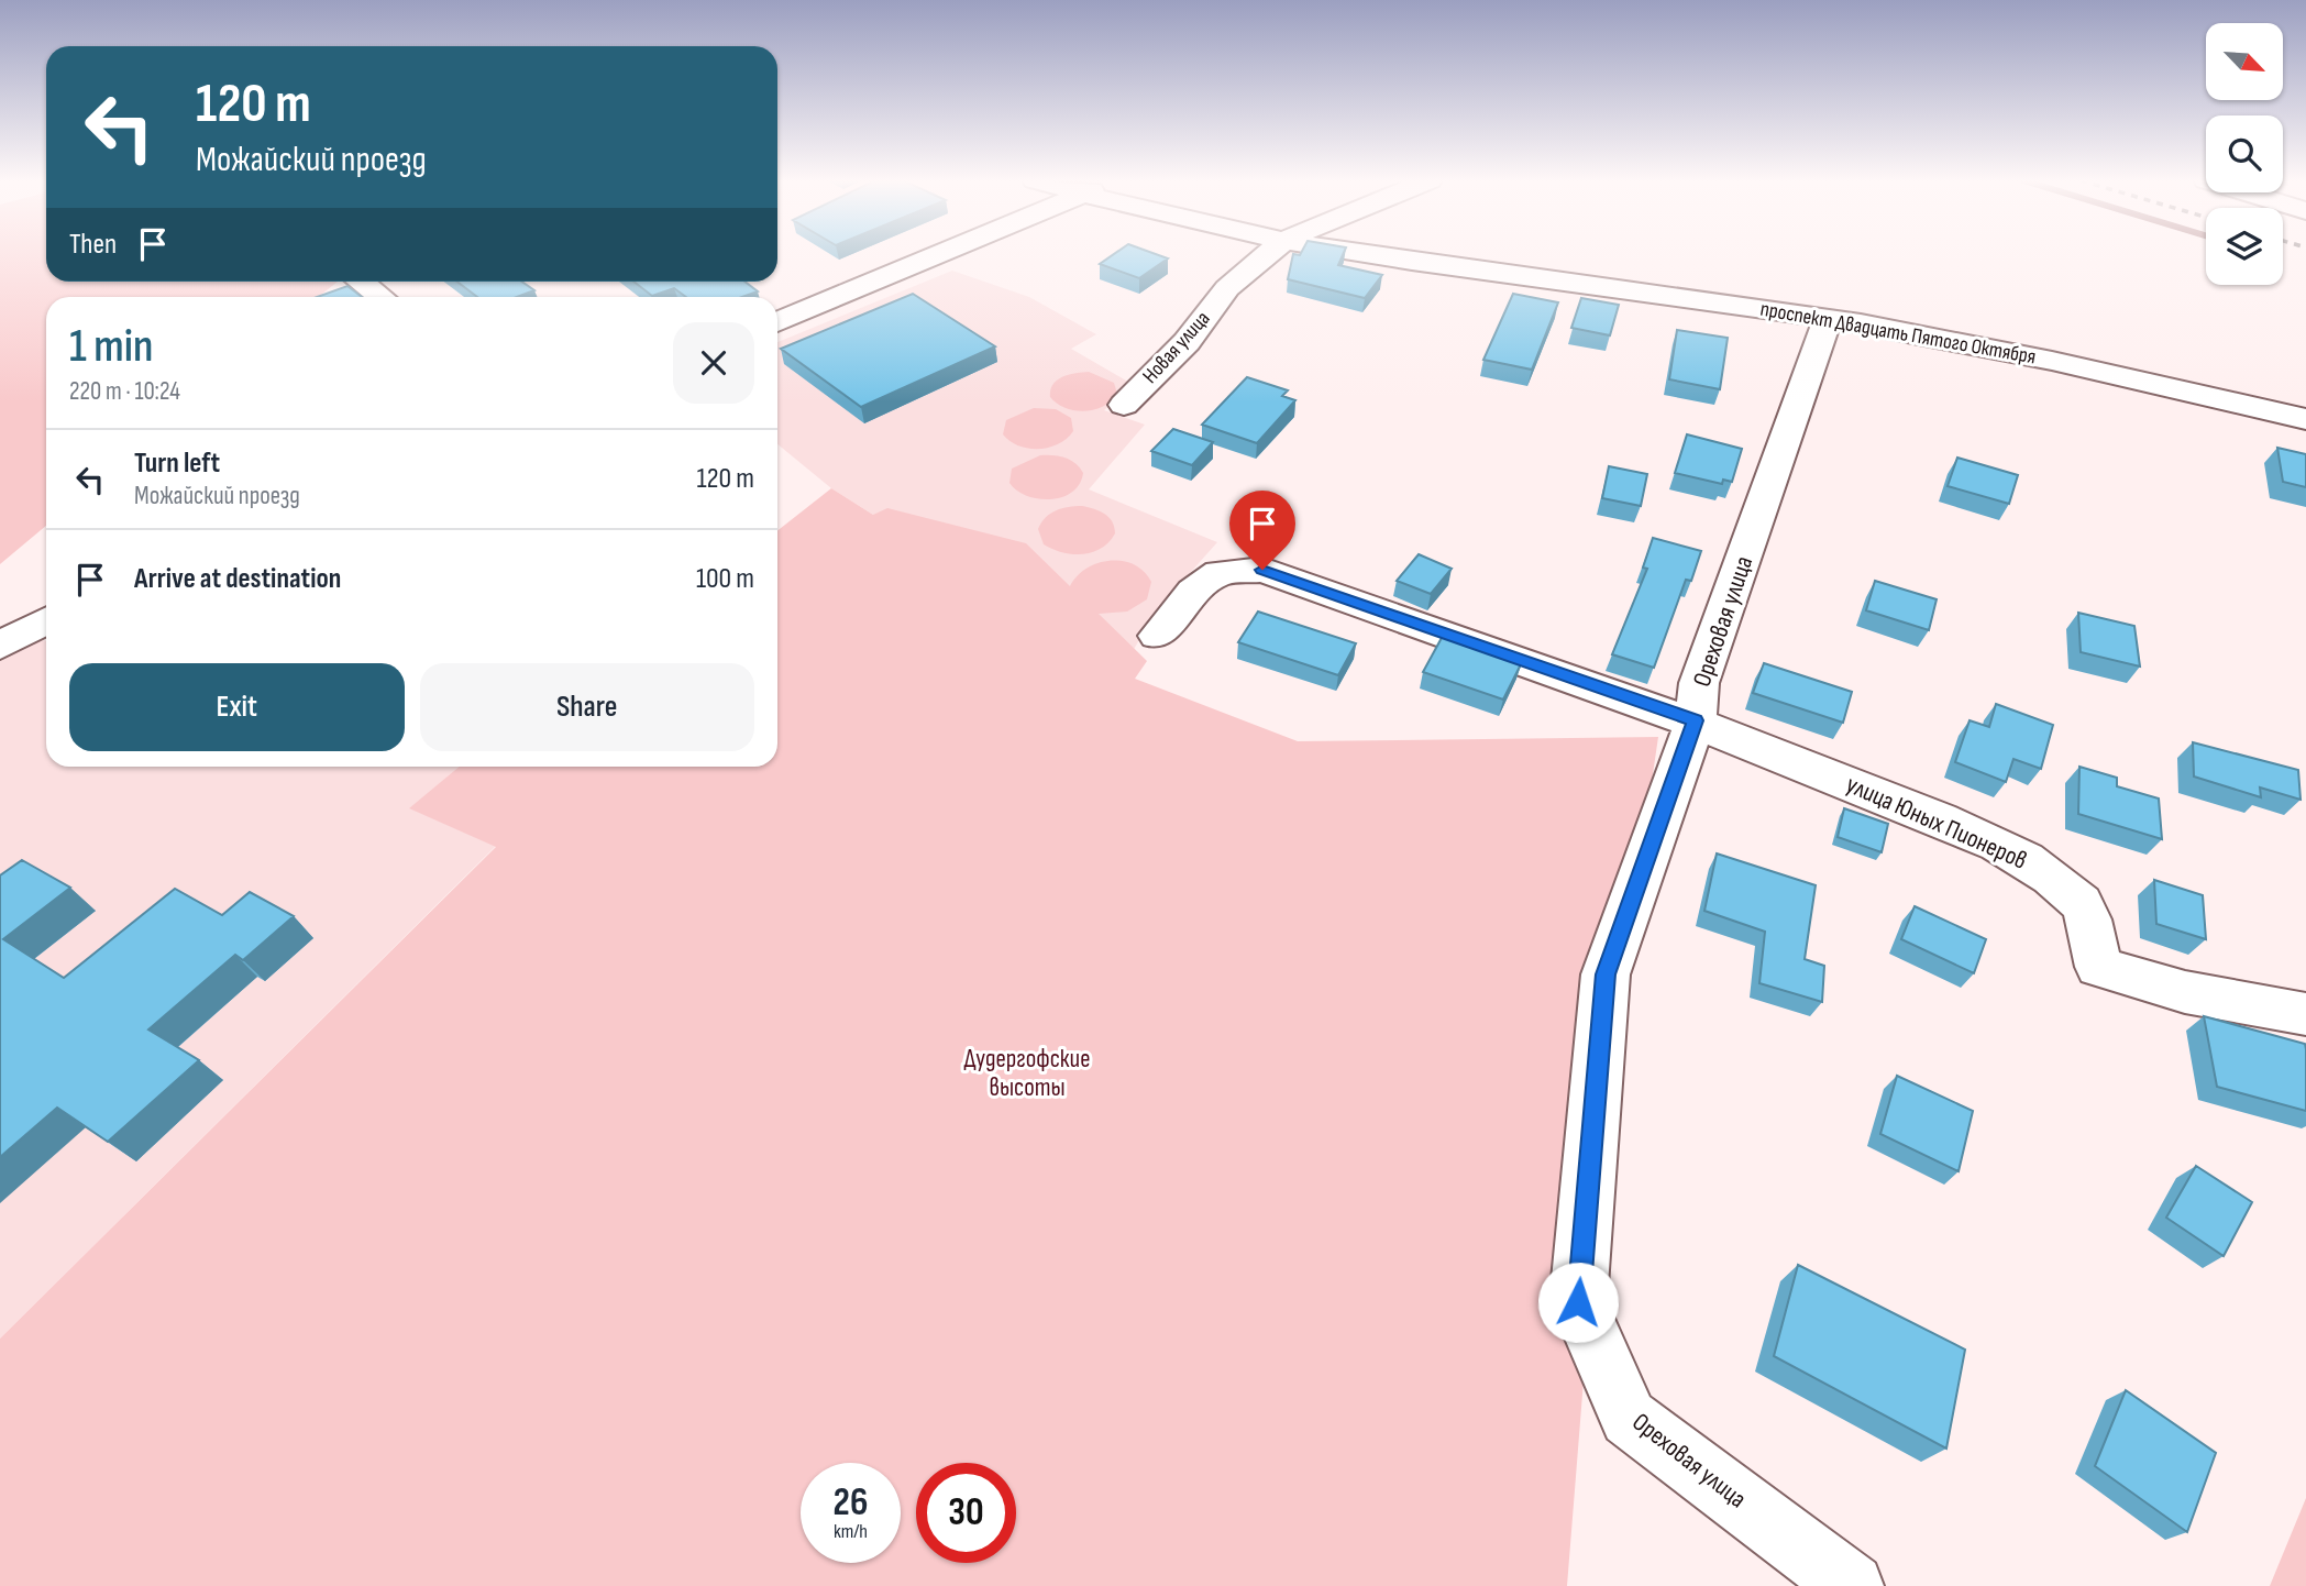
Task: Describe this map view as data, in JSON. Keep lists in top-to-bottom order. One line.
{"streets":{"street":["проспект Двадцать Пятого Октября","Новая улица","Ореховая улица","улица Юных Пионеров"]},"crossings":[["проспект Двадцать Пятого Октября","Ореховая улица"],["Ореховая улица","улица Юных Пионеров"]],"parks":["Дудергофские высоты"],"north":"bottom right","page":{"turn":["120 m","Можайский проезд"],"then":"Then","heading":["1 min","220 m · 10:24"],"list":[{"name":"Turn left","note":"Можайский проезд","value":"120 m"},{"name":"Arrive at destination","value":"100 m"}],"buttons":["Exit","Share"],"speed":"26 km/h","limit":"30"}}
